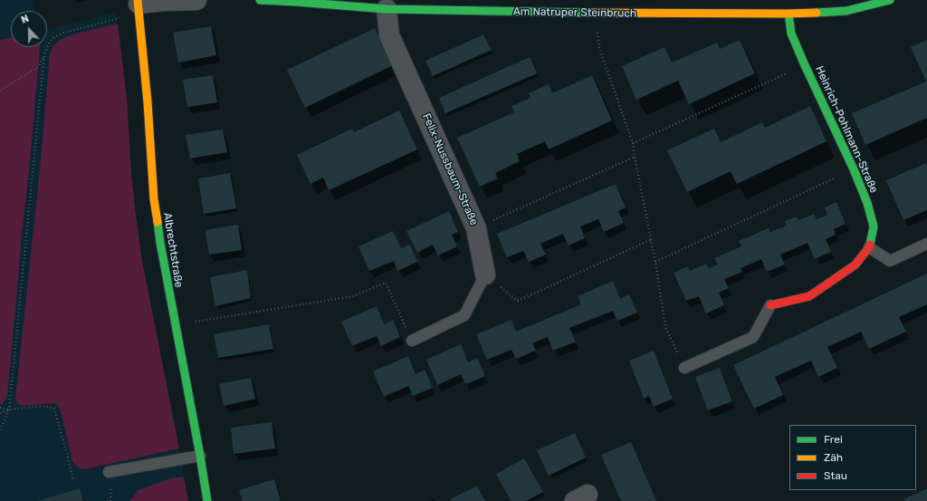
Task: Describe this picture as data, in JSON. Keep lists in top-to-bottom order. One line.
{"streets":{"street":["Am Natruper Steinbruch","Heinrich-Pohlmann-Straße","Felix-Nussbaum-Straße","Albrechtstraße"]},"crossings":[["Am Natruper Steinbruch","Heinrich-Pohlmann-Straße"],["Am Natruper Steinbruch","Felix-Nussbaum-Straße"]],"legend":["Frei","Zäh","Stau"],"north":"top"}
